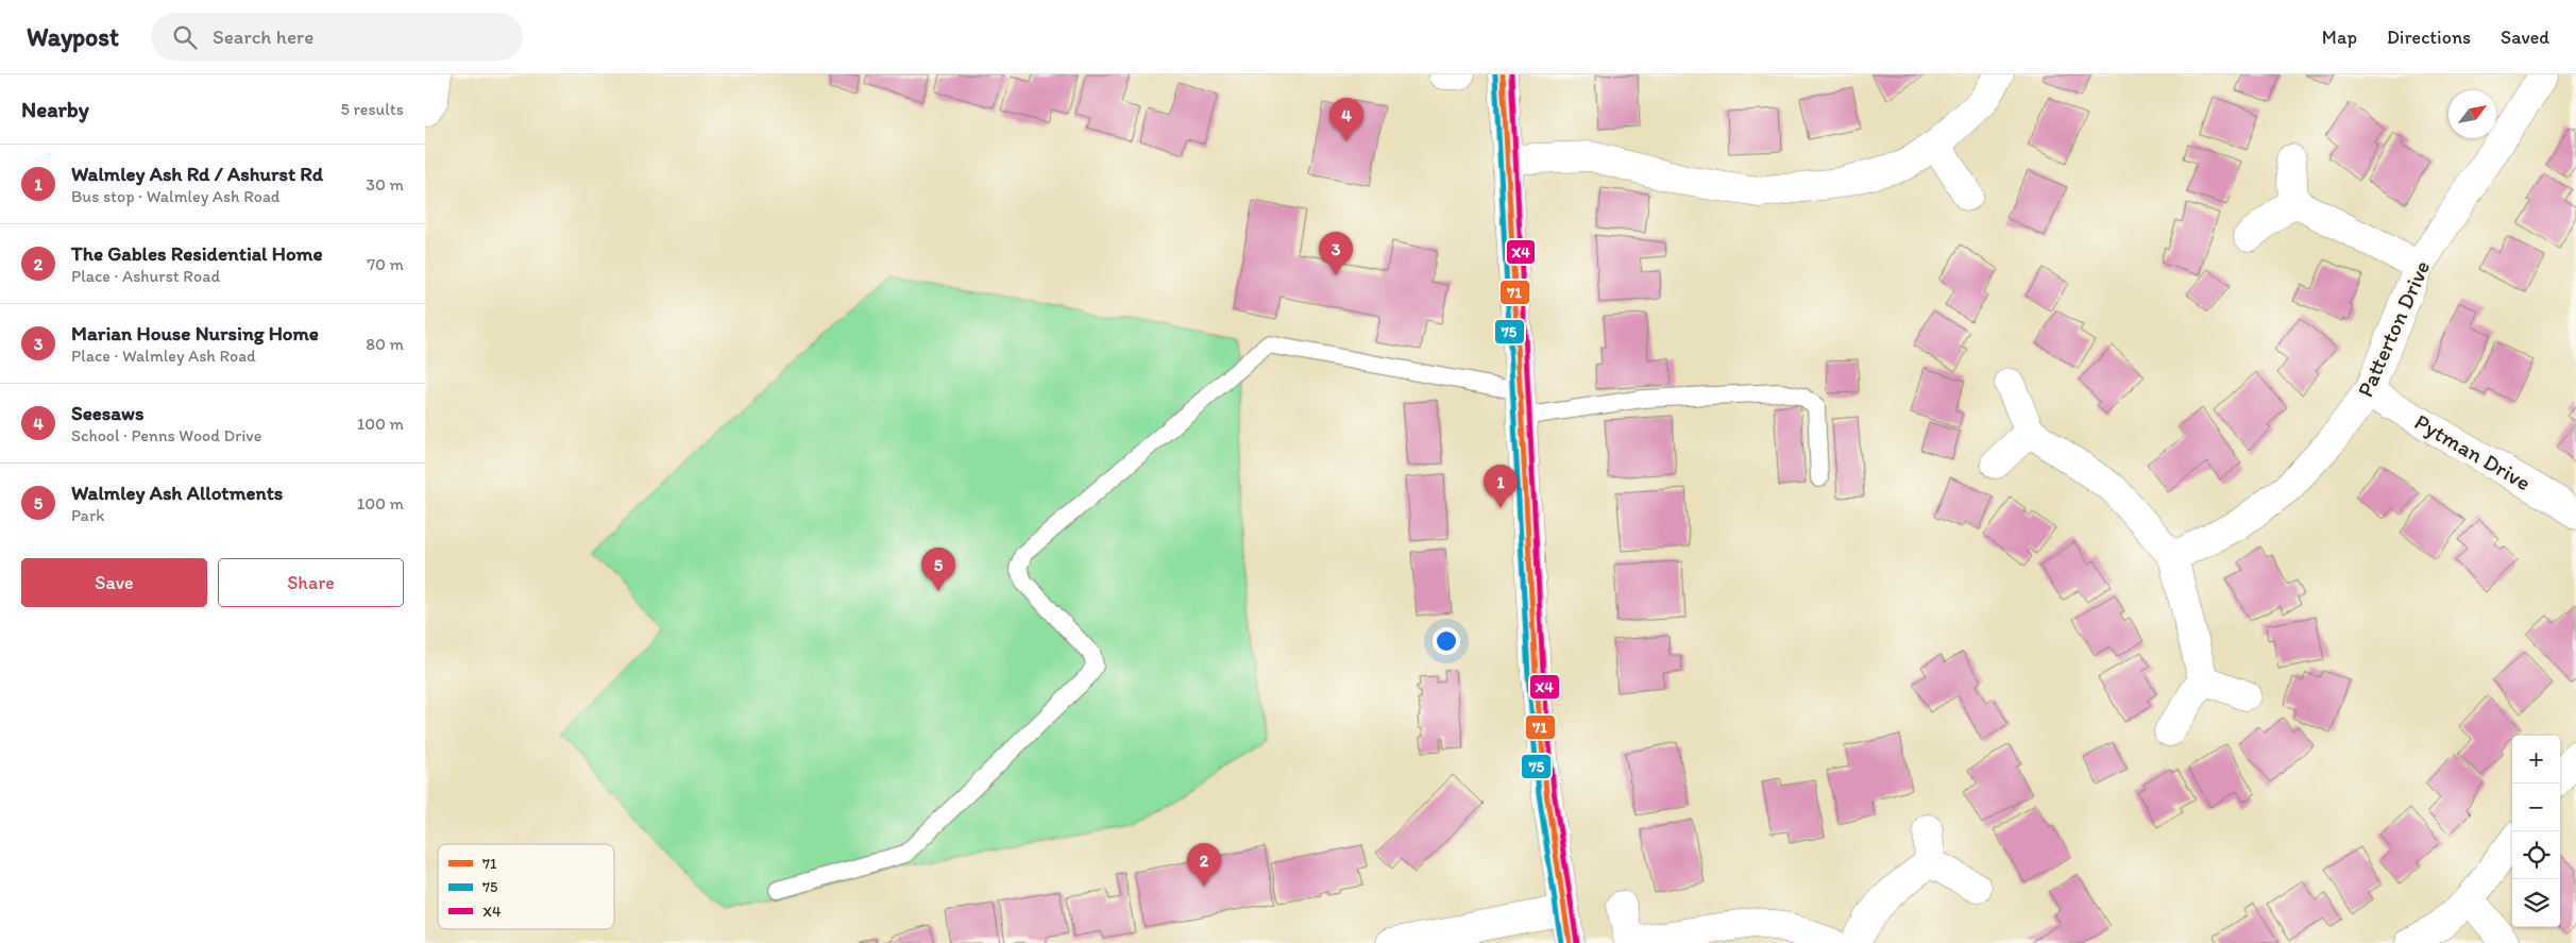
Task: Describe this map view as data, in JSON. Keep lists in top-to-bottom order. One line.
{"streets":{"street":["Patterton Drive","Pytman Drive"]},"crossings":[["Patterton Drive","Pytman Drive"]],"lines":["transit line 71","transit line 75","transit line X4"],"legend":["71","75","X4"],"north":"top right","page":{"header":"Waypost","search":"Search here","nav":["Map","Directions","Saved"],"heading":["Nearby","5 results"],"pins":["4","3","1","5","2"],"list":[{"mark":"1","name":"Walmley Ash Rd / Ashurst Rd","note":"Bus stop · Walmley Ash Road","value":"30 m"},{"mark":"2","name":"The Gables Residential Home","note":"Place · Ashurst Road","value":"70 m"},{"mark":"3","name":"Marian House Nursing Home","note":"Place · Walmley Ash Road","value":"80 m"},{"mark":"4","name":"Seesaws","note":"School · Penns Wood Drive","value":"100 m"},{"mark":"5","name":"Walmley Ash Allotments","note":"Park","value":"100 m"}],"buttons":["Save","Share"],"map_buttons":["+","−"]}}
